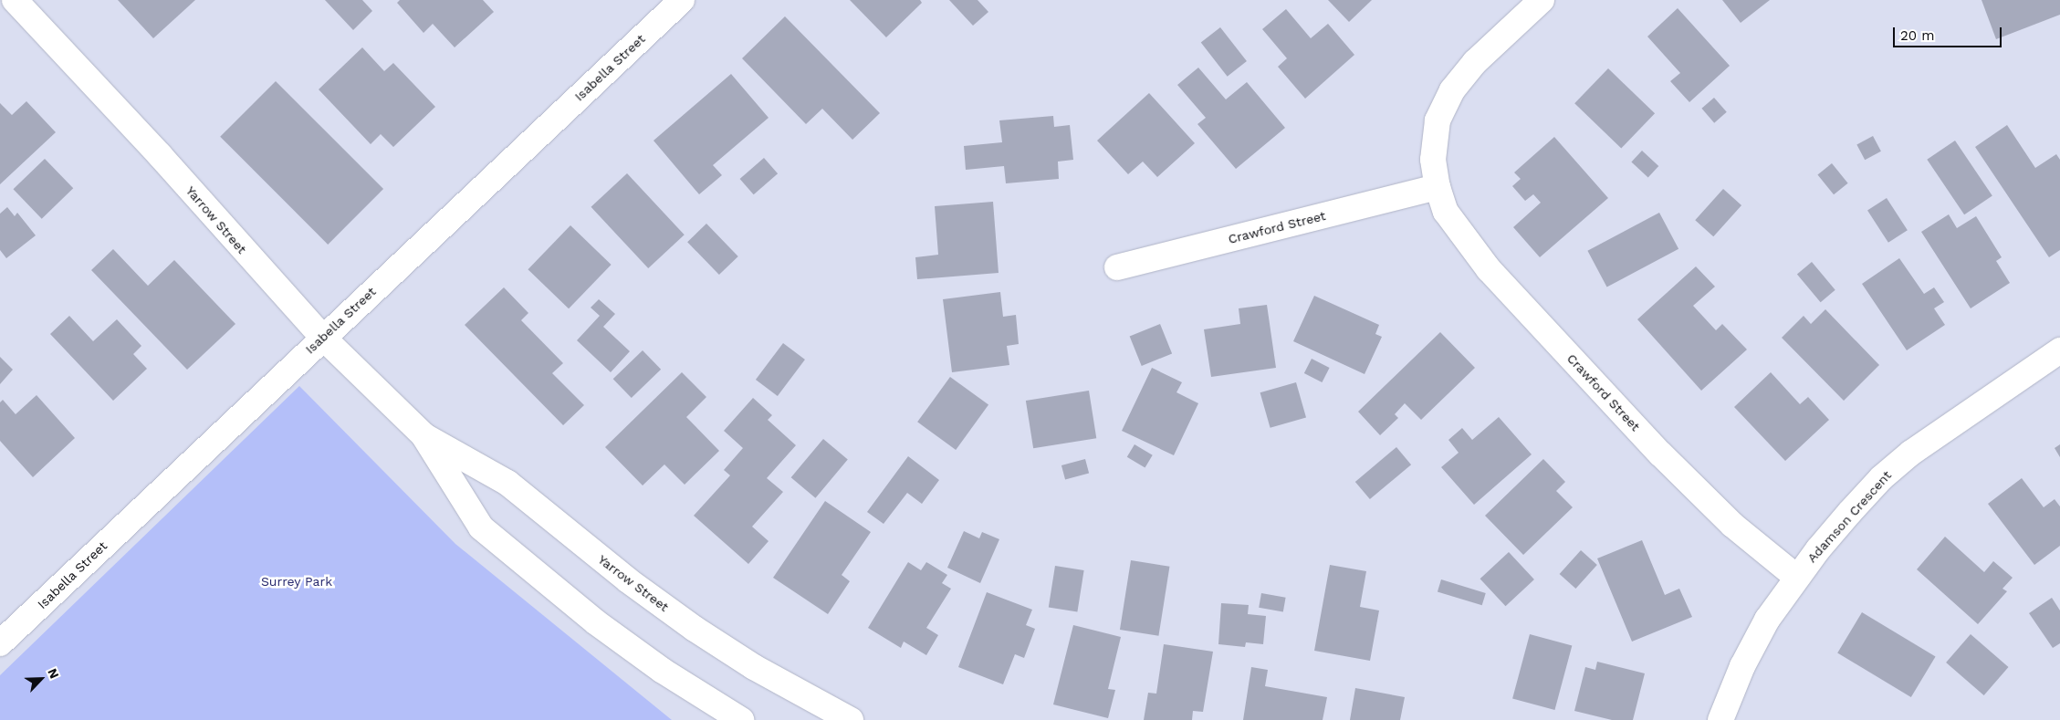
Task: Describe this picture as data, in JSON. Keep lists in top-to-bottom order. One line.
{"streets":{"street":["Isabella Street","Yarrow Street","Crawford Street","Adamson Crescent"]},"crossings":[["Isabella Street","Yarrow Street"],["Crawford Street","Adamson Crescent"]],"parks":["Surrey Park"],"scale_bar":"20 m","north":"top right"}
